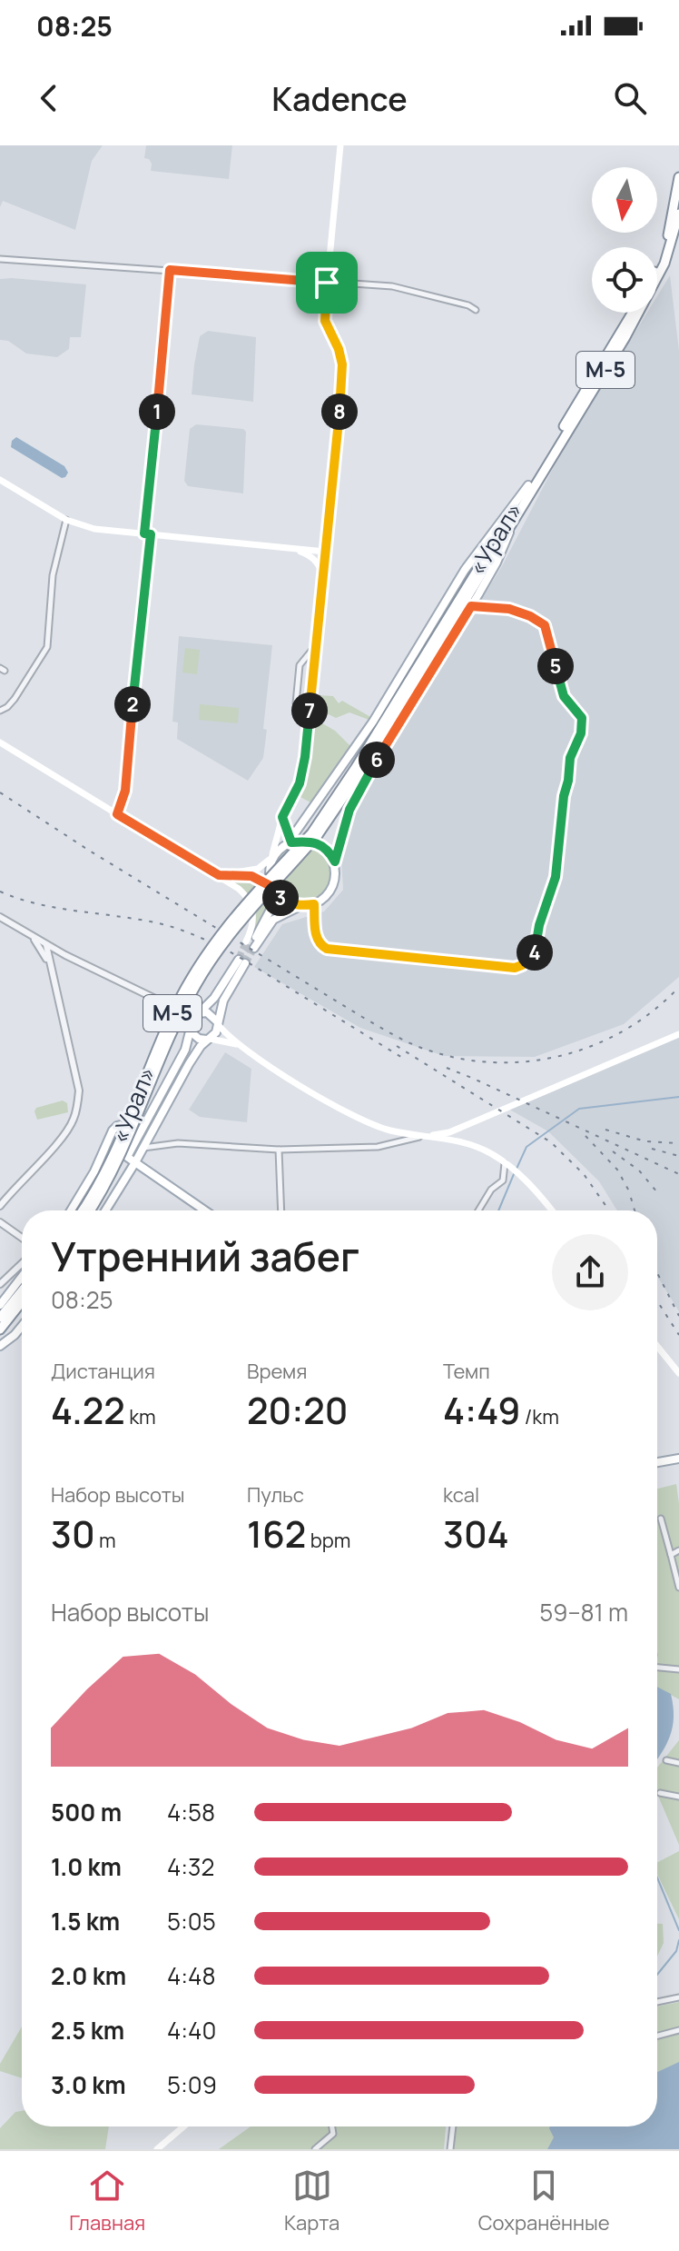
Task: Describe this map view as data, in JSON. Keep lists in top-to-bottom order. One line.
{"streets":{"highway":["М-5","«Урал»"]},"crossings":[["М-5","«Урал»"]],"north":"bottom","page":{"status":"08:25","header":"Kadence","pins":["1","8","5","2","7","6","3","4"],"heading":["Утренний забег","08:25"],"stats":[["Дистанция","4.22 km"],["Время","20:20"],["Темп","4:49 /km"],["Набор высоты","30 m"],["Пульс","162 bpm"],["kcal","304"]],"chart":["Набор высоты","59–81 m"],"list":[{"name":"500 m","note":"4:58"},{"name":"1.0 km","note":"4:32"},{"name":"1.5 km","note":"5:05"},{"name":"2.0 km","note":"4:48"},{"name":"2.5 km","note":"4:40"},{"name":"3.0 km","note":"5:09"}],"tabs":["Главная","Карта","Сохранённые"]}}
